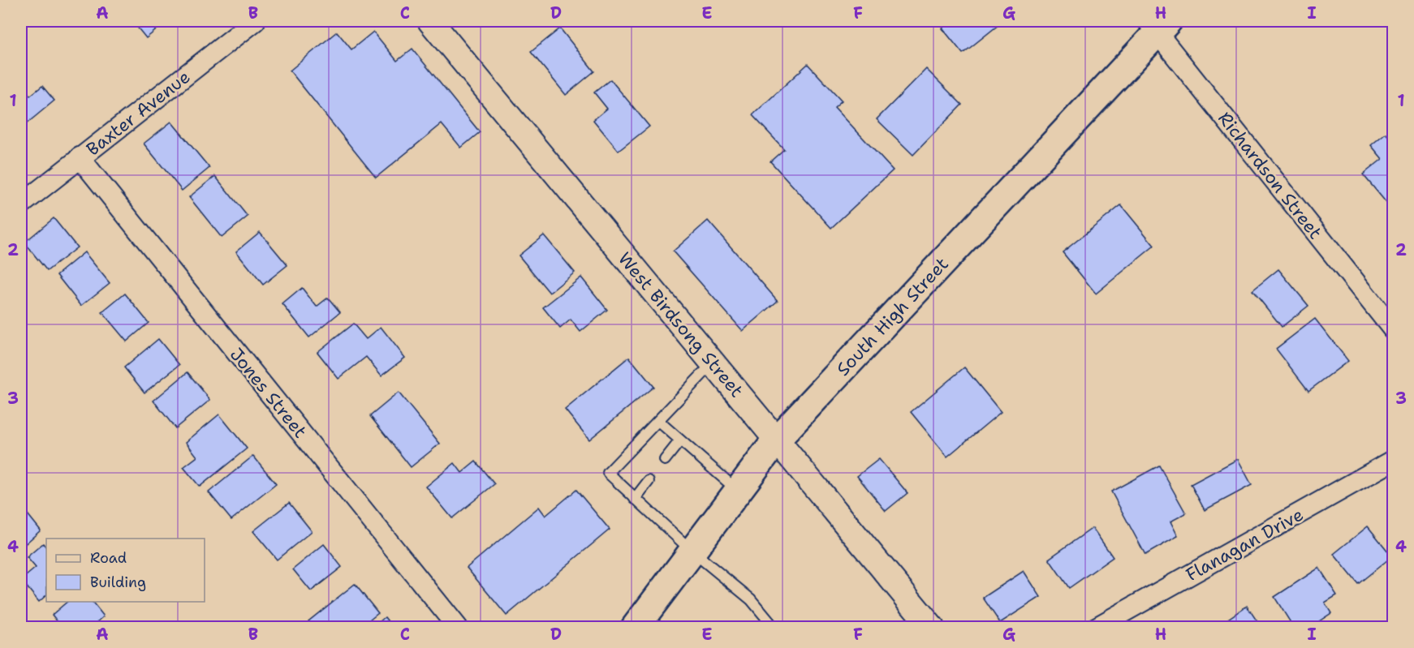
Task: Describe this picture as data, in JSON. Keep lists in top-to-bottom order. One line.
{"streets":{"main road":["South High Street"],"street":["Baxter Avenue","Richardson Street","West Birdsong Street","Jones Street","Flanagan Drive"]},"crossings":[["Baxter Avenue","Jones Street"],["Richardson Street","South High Street"],["South High Street","West Birdsong Street"]],"legend":["Road","Building"],"grid":{"columns":["A","B","C","D","E","F","G","H","I"],"rows":["1","2","3","4"]}}
